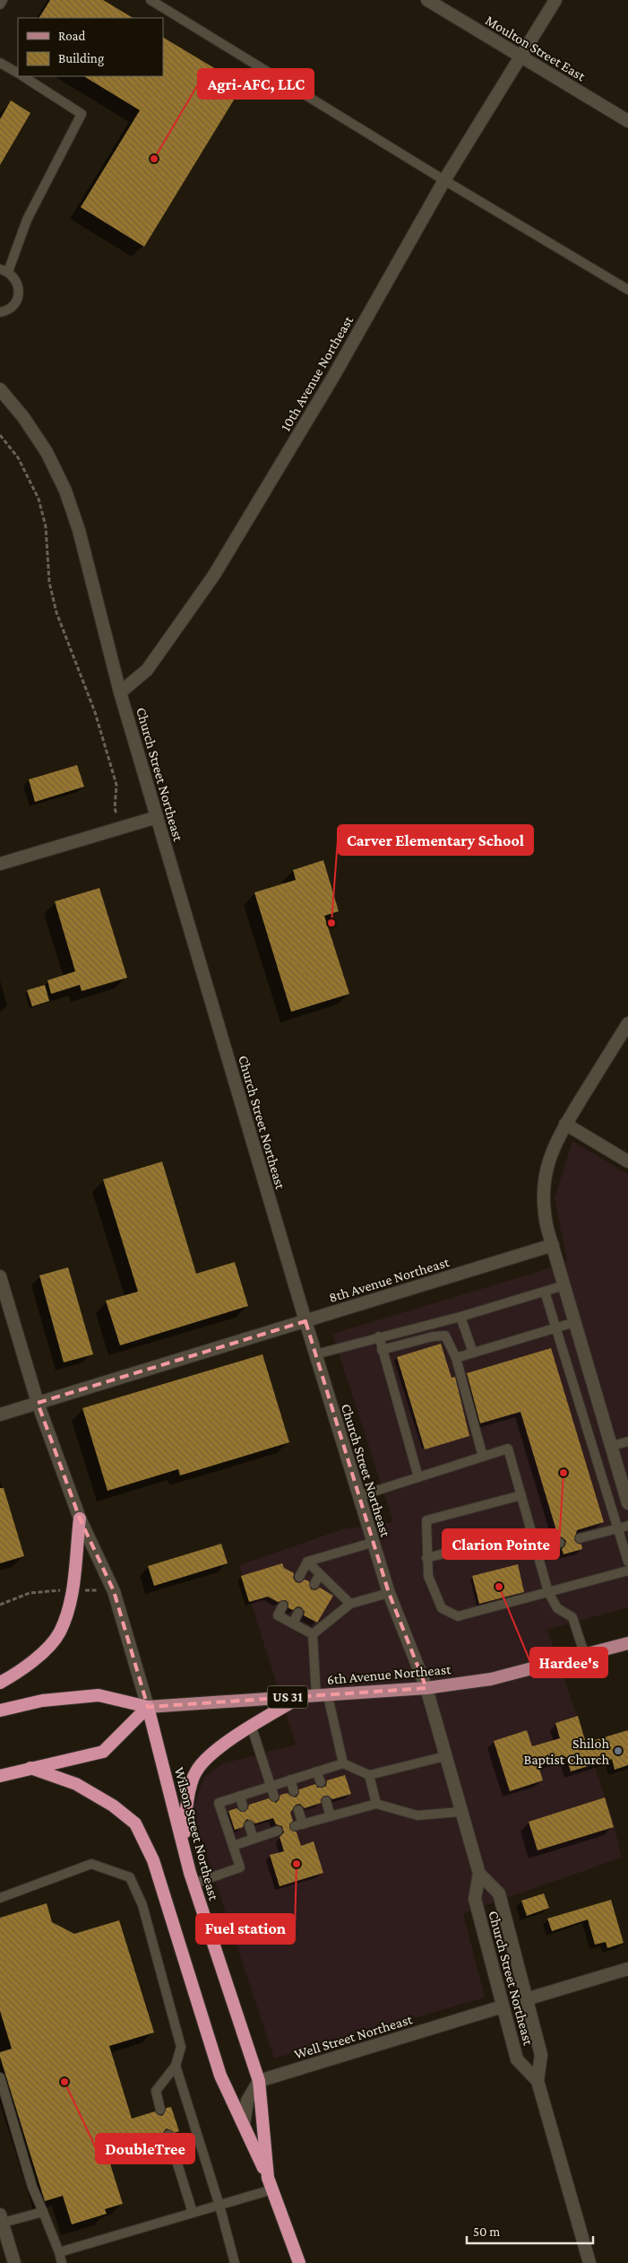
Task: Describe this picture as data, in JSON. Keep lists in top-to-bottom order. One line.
{"streets":{"highway":["6th Avenue Northeast","US 31","Wilson Street Northeast"],"street":["Moulton Street East","10th Avenue Northeast","Church Street Northeast","8th Avenue Northeast","Well Street Northeast"]},"crossings":[["Moulton Street East","10th Avenue Northeast"],["10th Avenue Northeast","Church Street Northeast"],["Church Street Northeast","8th Avenue Northeast"],["Church Street Northeast","6th Avenue Northeast"],["Church Street Northeast","Well Street Northeast"],["8th Avenue Northeast","Wilson Street Northeast"],["6th Avenue Northeast","Wilson Street Northeast"],["Wilson Street Northeast","Well Street Northeast"]],"places":["Agri-AFC, LLC","Carver Elementary School","Clarion Pointe","Hardee's","Shiloh Baptist Church","Fuel station","DoubleTree"],"legend":["Road","Building"],"scale_bar":"50 m"}
